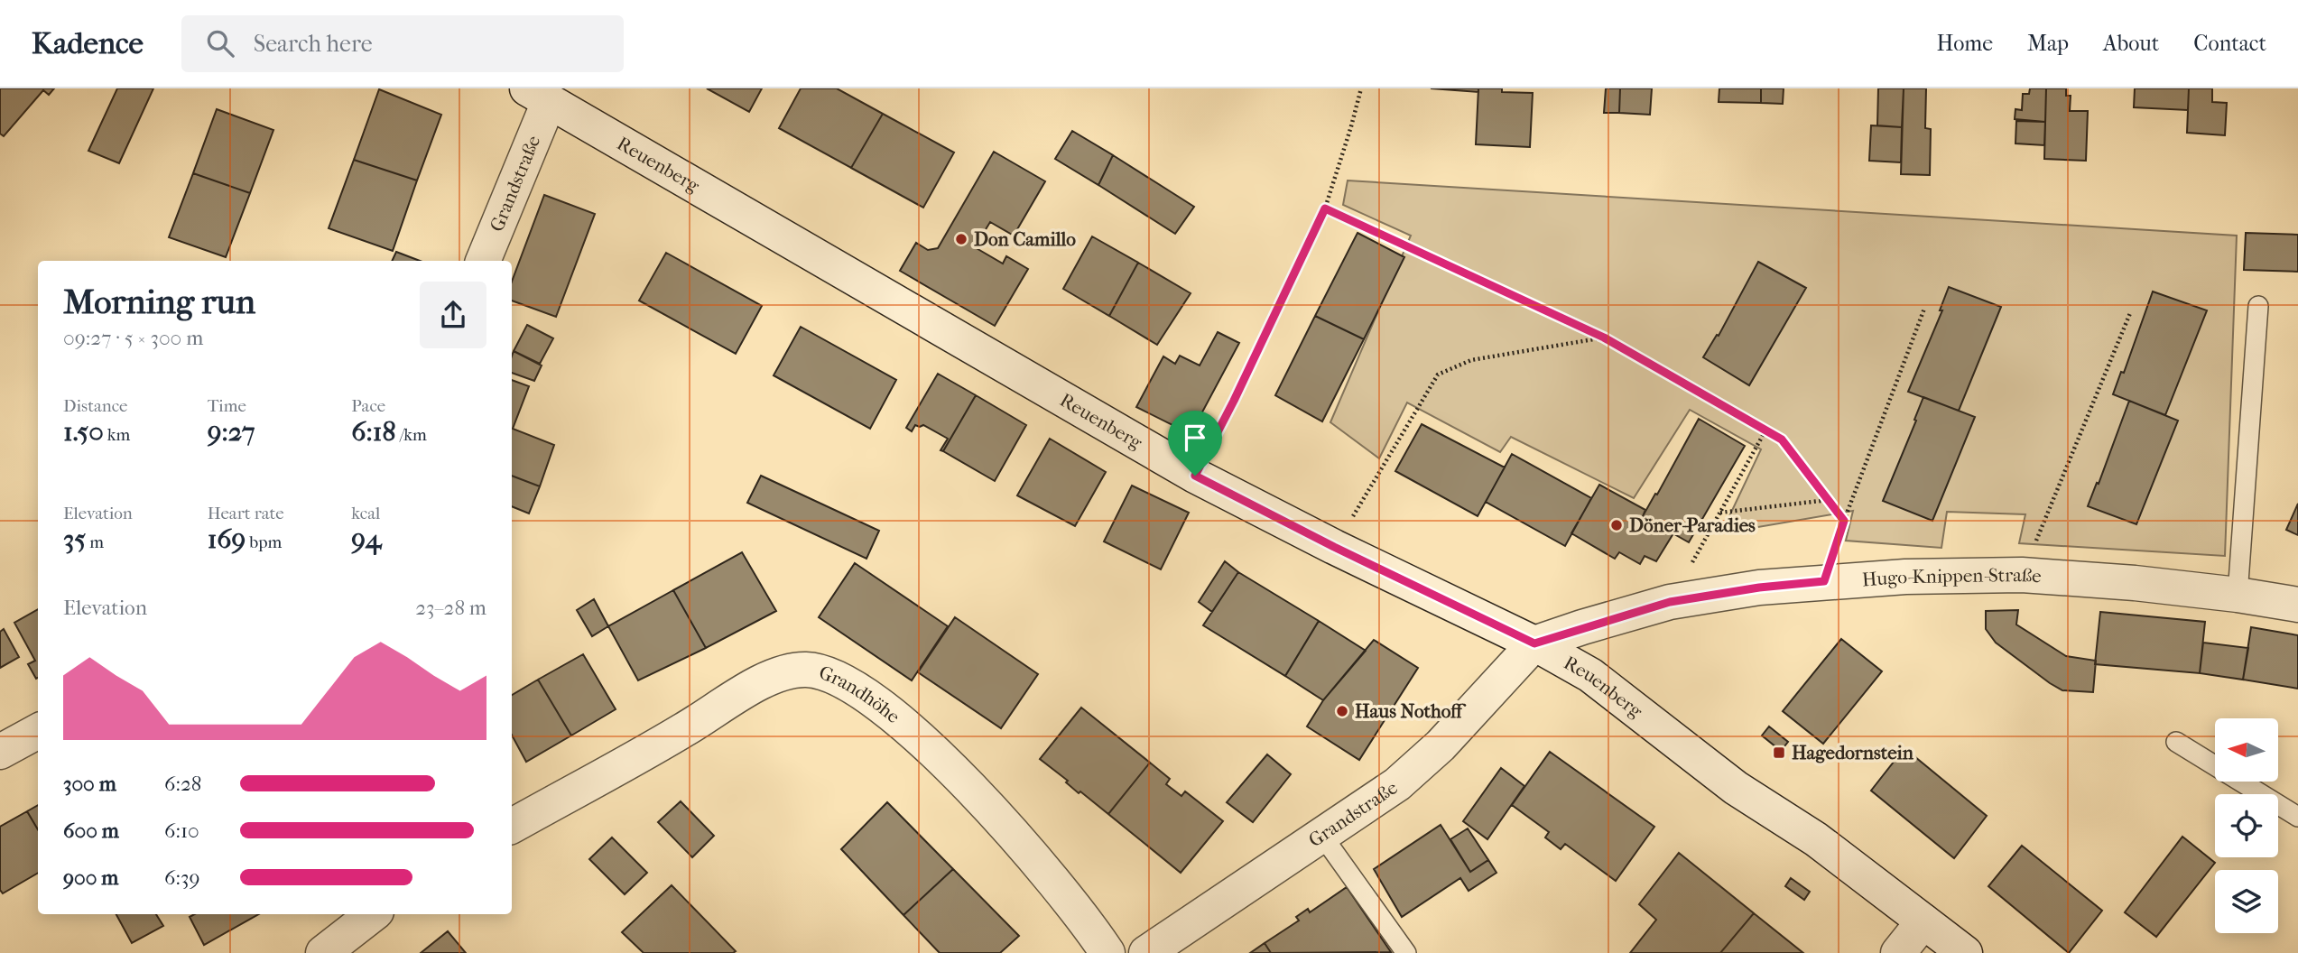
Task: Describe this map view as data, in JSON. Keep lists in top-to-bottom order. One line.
{"streets":{"street":["Reuenberg","Grandstraße","Hugo-Knippen-Straße","Grandhöhe"]},"crossings":[["Reuenberg","Grandstraße"],["Reuenberg","Hugo-Knippen-Straße"],["Grandstraße","Hugo-Knippen-Straße"]],"places":{"other":["Don Camillo","Döner-Paradies","Haus Nothoff"],"transit":["Hagedornstein"]},"north":"left","page":{"header":"Kadence","search":"Search here","nav":["Home","Map","About","Contact"],"heading":["Morning run","09:27 · 5 × 300 m"],"stats":[["Distance","1.50 km"],["Time","9:27"],["Pace","6:18 /km"],["Elevation","35 m"],["Heart rate","169 bpm"],["kcal","94"]],"chart":["Elevation","23–28 m"],"list":[{"name":"300 m","note":"6:28"},{"name":"600 m","note":"6:10"},{"name":"900 m","note":"6:39"}]}}
